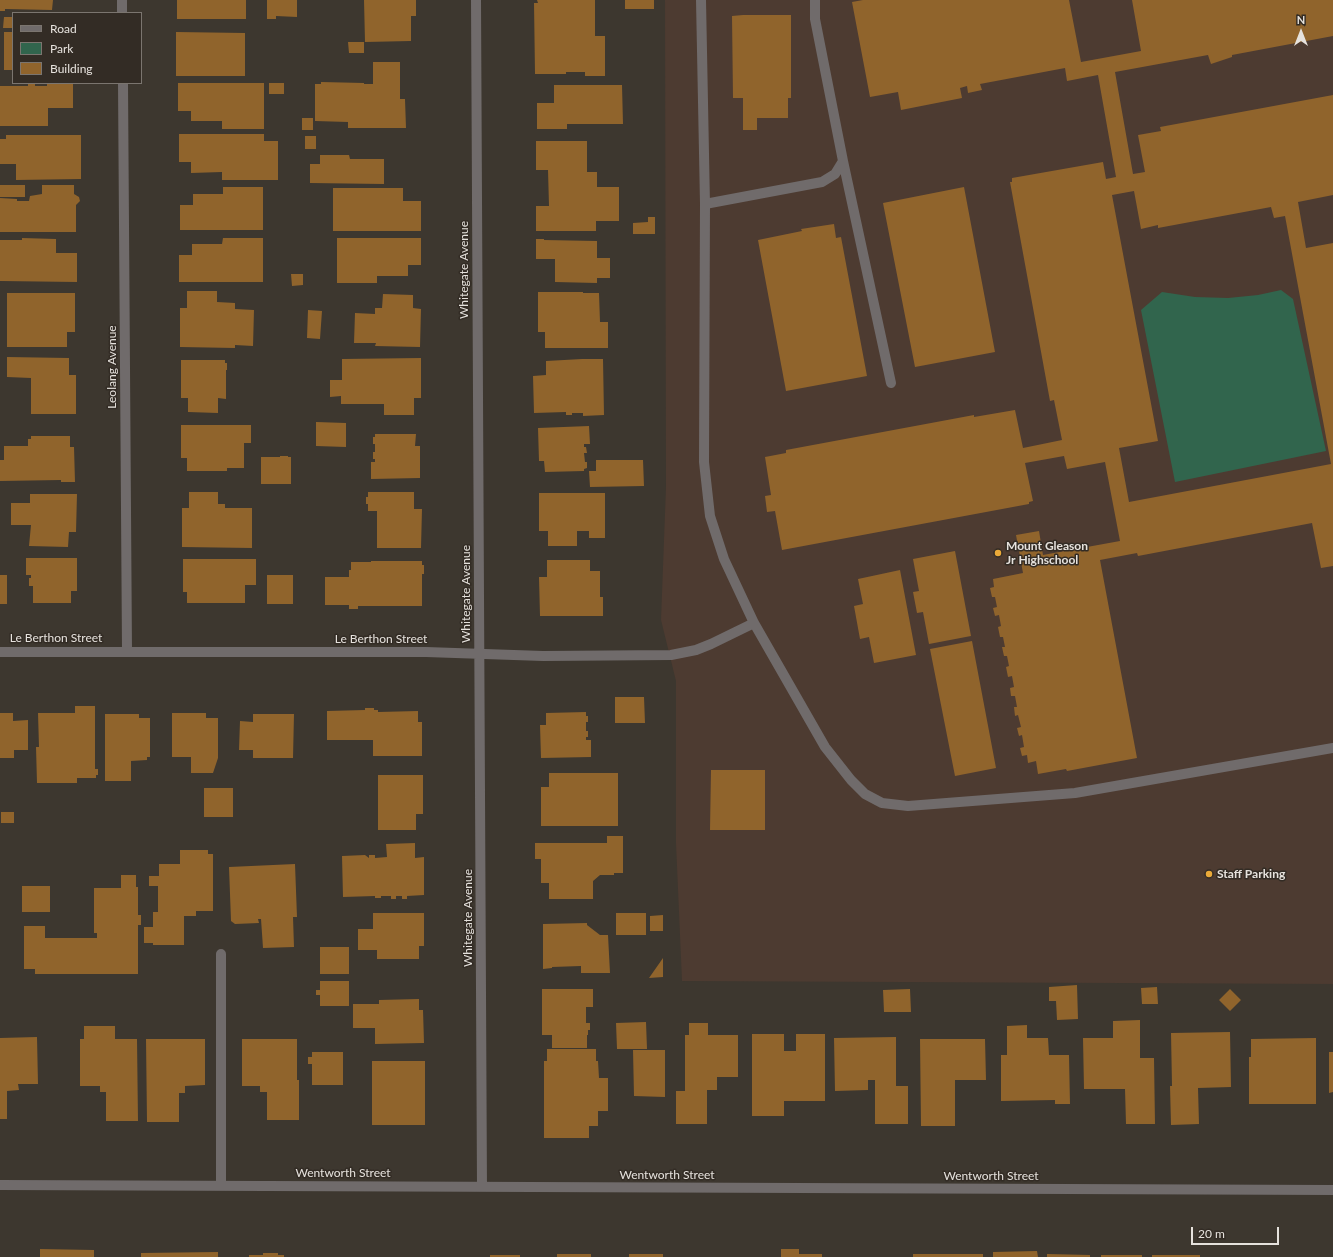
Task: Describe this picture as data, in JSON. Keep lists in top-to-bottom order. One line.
{"streets":{"street":["Whitegate Avenue","Leolang Avenue","Le Berthon Street","Wentworth Street"]},"crossings":[["Whitegate Avenue","Le Berthon Street"],["Whitegate Avenue","Wentworth Street"],["Leolang Avenue","Le Berthon Street"]],"places":["Mount Gleason Jr Highschool","Staff Parking"],"legend":["Road","Park","Building"],"scale_bar":"20 m","north":"top"}
